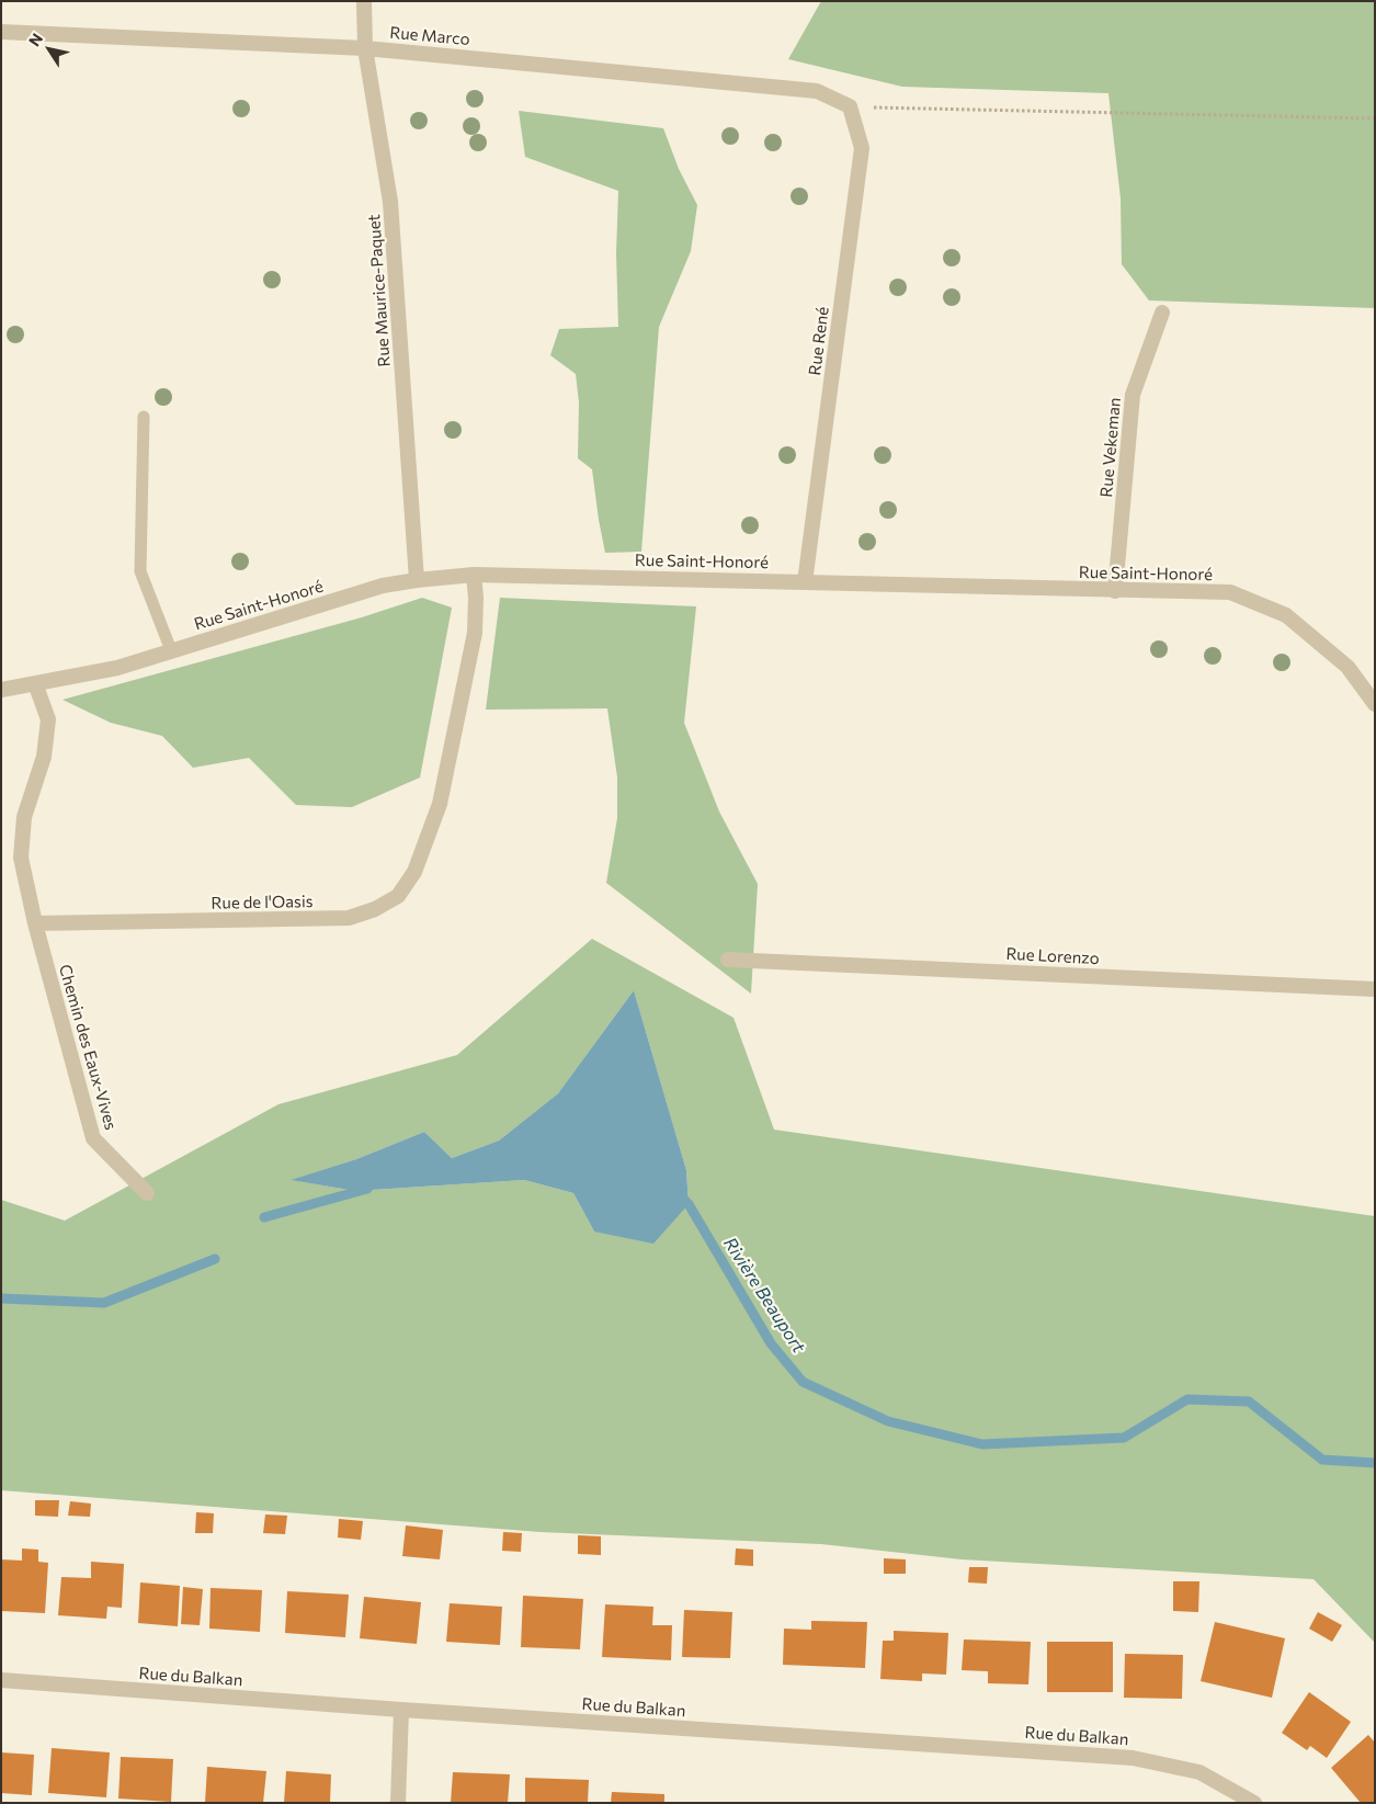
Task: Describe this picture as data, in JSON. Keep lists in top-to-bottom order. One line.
{"streets":{"street":["Rue Marco","Rue Maurice-Paquet","Rue René","Rue Vekeman","Rue Saint-Honoré","Rue de l'Oasis","Rue Lorenzo","Chemin des Eaux-Vives","Rue du Balkan"]},"crossings":[["Rue Marco","Rue Maurice-Paquet"],["Rue Marco","Rue René"],["Rue Maurice-Paquet","Rue Saint-Honoré"],["Rue René","Rue Saint-Honoré"],["Rue Vekeman","Rue Saint-Honoré"],["Rue Saint-Honoré","Rue de l'Oasis"],["Rue de l'Oasis","Chemin des Eaux-Vives"]],"water":["Rivière Beauport"],"north":"top left"}
